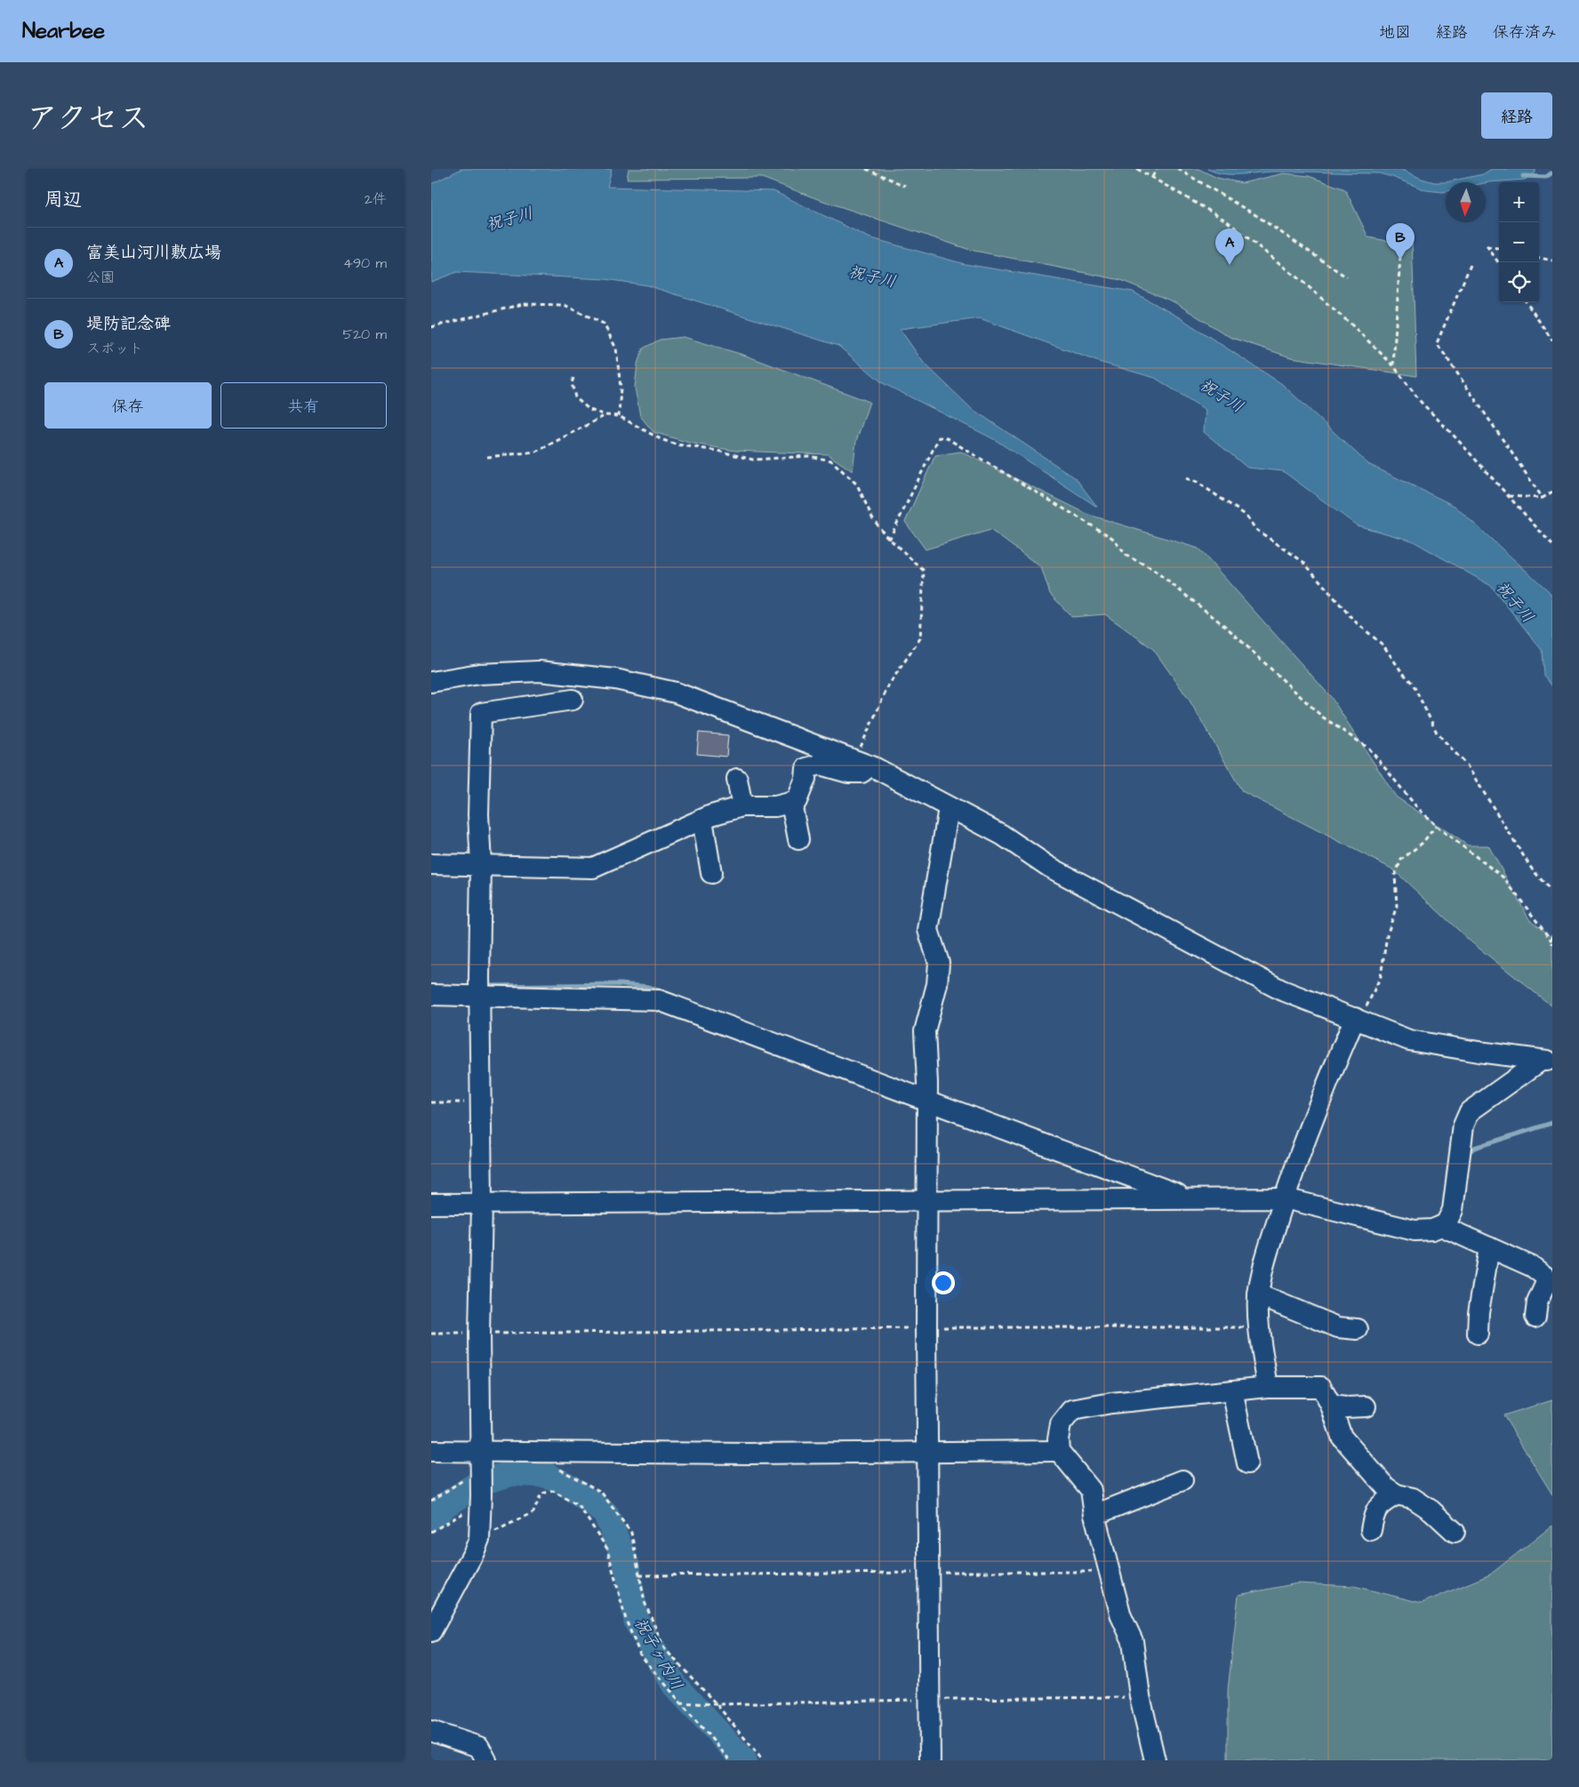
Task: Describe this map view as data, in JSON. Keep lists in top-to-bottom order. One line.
{"water":["祝子川","祝子ヶ内川"],"north":"bottom","page":{"header":"Nearbee","nav":["地図","経路","保存済み"],"title":"アクセス","buttons":["経路",["保存","共有"]],"heading":["周辺","2件"],"map_buttons":["+","−"],"pins":["B","A"],"list":[{"mark":"A","name":"富美山河川敷広場","note":"公園","value":"490 m"},{"mark":"B","name":"堤防記念碑","note":"スポット","value":"520 m"}]}}
